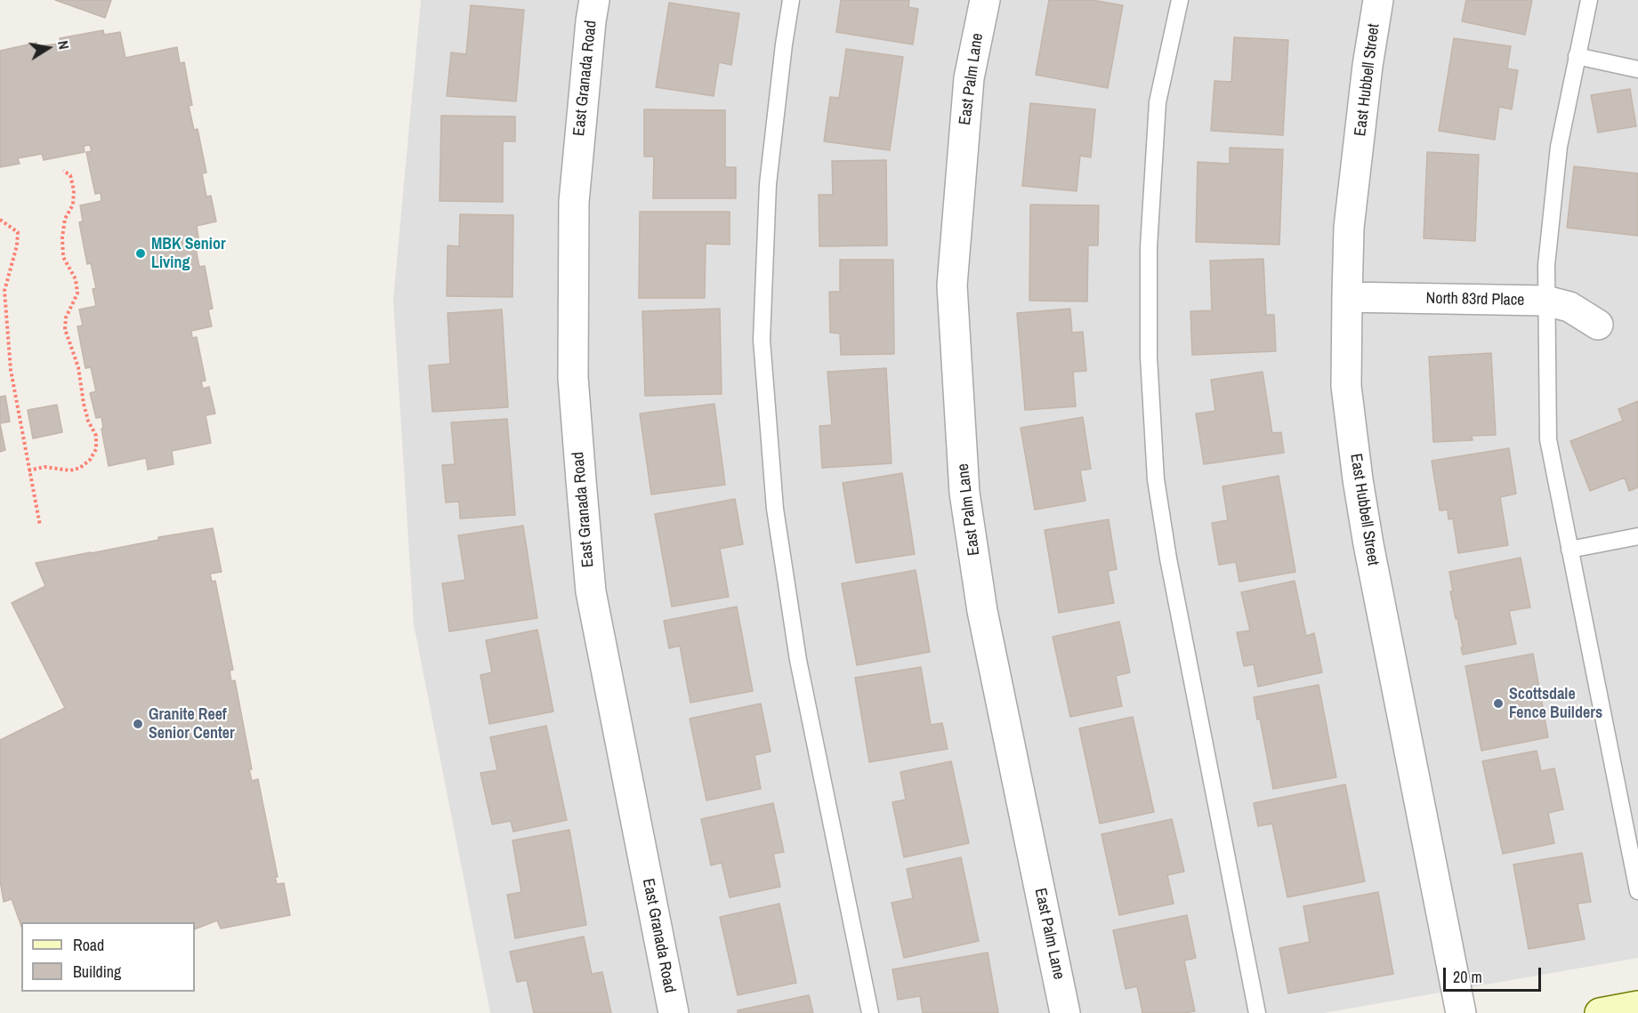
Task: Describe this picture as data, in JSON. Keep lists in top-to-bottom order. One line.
{"streets":{"street":["East Granada Road","East Palm Lane","East Hubbell Street","North 83rd Place"]},"crossings":[["East Hubbell Street","North 83rd Place"]],"places":["MBK Senior Living","Scottsdale Fence Builders","Granite Reef Senior Center"],"legend":["Road","Building"],"scale_bar":"20 m","north":"right"}
